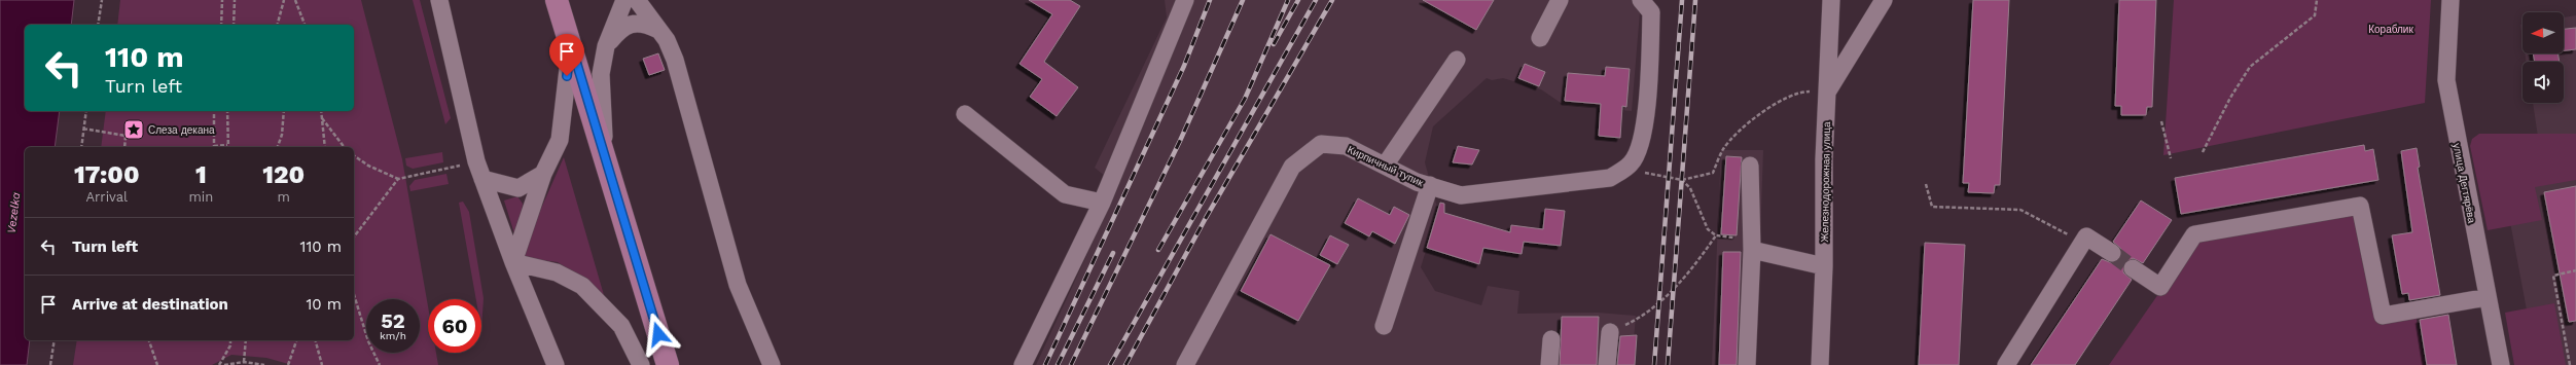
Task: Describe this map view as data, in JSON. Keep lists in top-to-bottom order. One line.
{"streets":{"street":["Кирпичный тупик","Железнодорожная улица","улица Дегтярёва"]},"water":["Vezelka"],"parks":["Кораблик"],"places":{"place":["Слеза декана"]},"north":"left","page":{"turn":["110 m","Turn left"],"eta":["17:00","Arrival","1","min","120","m"],"list":[{"name":"Turn left","value":"110 m"},{"name":"Arrive at destination","value":"10 m"}],"speed":"52 km/h","limit":"60"}}
